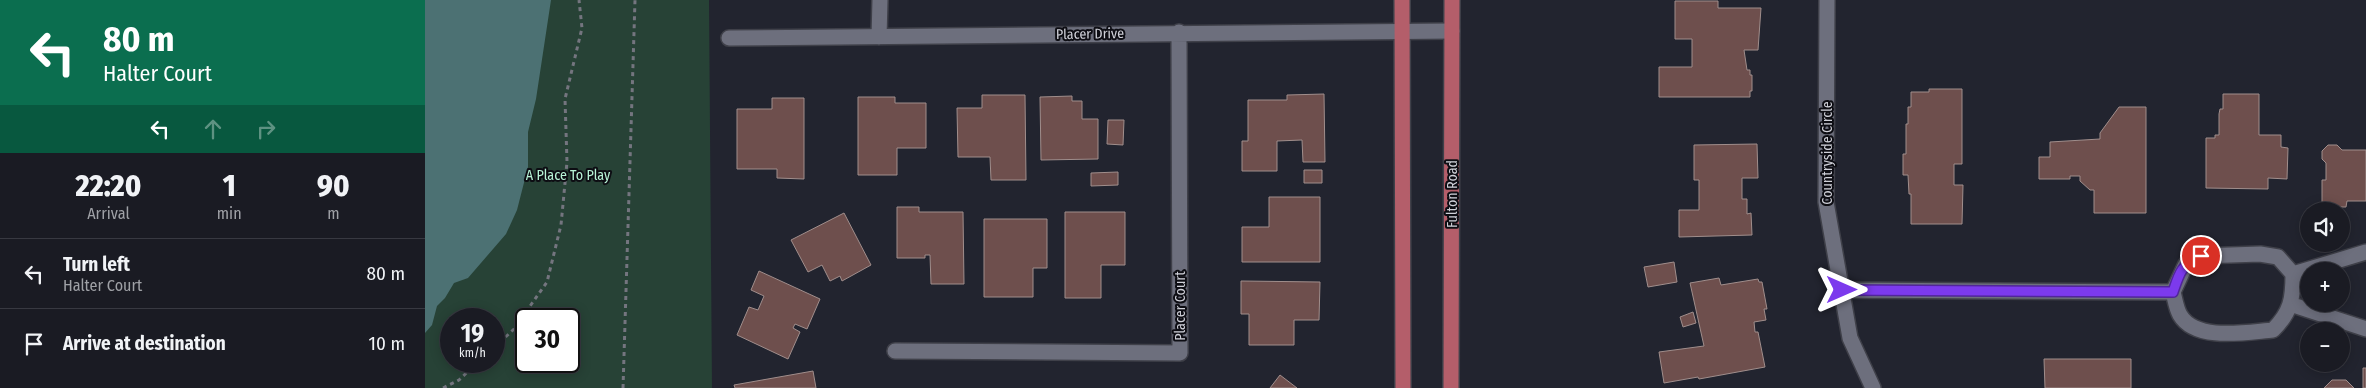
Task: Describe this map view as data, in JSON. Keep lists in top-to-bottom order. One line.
{"streets":{"main road":["Fulton Road"],"street":["Placer Drive","Countryside Circle","Placer Court"]},"crossings":[["Placer Drive","Fulton Road"],["Placer Drive","Placer Court"]],"parks":["A Place To Play"],"page":{"turn":["80 m","Halter Court"],"eta":["22:20","Arrival","1","min","90","m"],"map_buttons":["+","−"],"list":[{"name":"Turn left","note":"Halter Court","value":"80 m"},{"name":"Arrive at destination","value":"10 m"}],"speed":"19 km/h","limit":"30"}}
